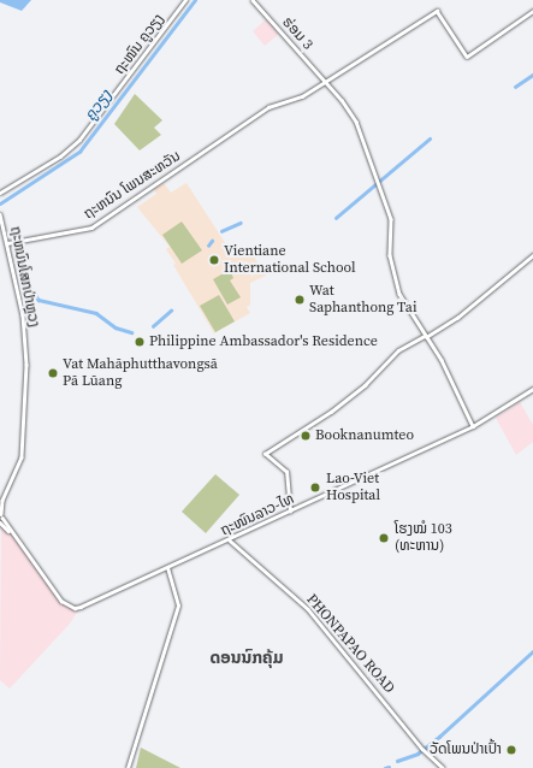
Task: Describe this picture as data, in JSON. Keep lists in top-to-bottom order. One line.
{"streets":{"street":["ຮ່ອມ 3","ຖະໜົນ ຄູວຽງ","ຖະຫນົນ ໂພນສະຫວັນ","ຖະຫນົນໂສກປ່າຫຼວງ","ຖະໜົນລາວ-ໄທ","PHONPAPAO ROAD"]},"crossings":[["ຮ່ອມ 3","ຖະຫນົນ ໂພນສະຫວັນ"],["ຮ່ອມ 3","ຖະໜົນລາວ-ໄທ"],["ຖະຫນົນ ໂພນສະຫວັນ","ຖະຫນົນໂສກປ່າຫຼວງ"],["ຖະຫນົນໂສກປ່າຫຼວງ","ຖະໜົນລາວ-ໄທ"],["ຖະໜົນລາວ-ໄທ","PHONPAPAO ROAD"]],"districts":["ດອນນົກຄຸ້ມ"],"water":["ຄູວຽງ"],"places":["Vientiane International School","Wat Saphanthong Tai","Philippine Ambassador's Residence","Vat Mahāphutthavongsā Pā Lūang","Booknanumteo","Lao-Viet Hospital","ໂຮງໝໍ 103 (ທະຫານ)","ວັດໂພນປ່າເປົ້າ"]}
